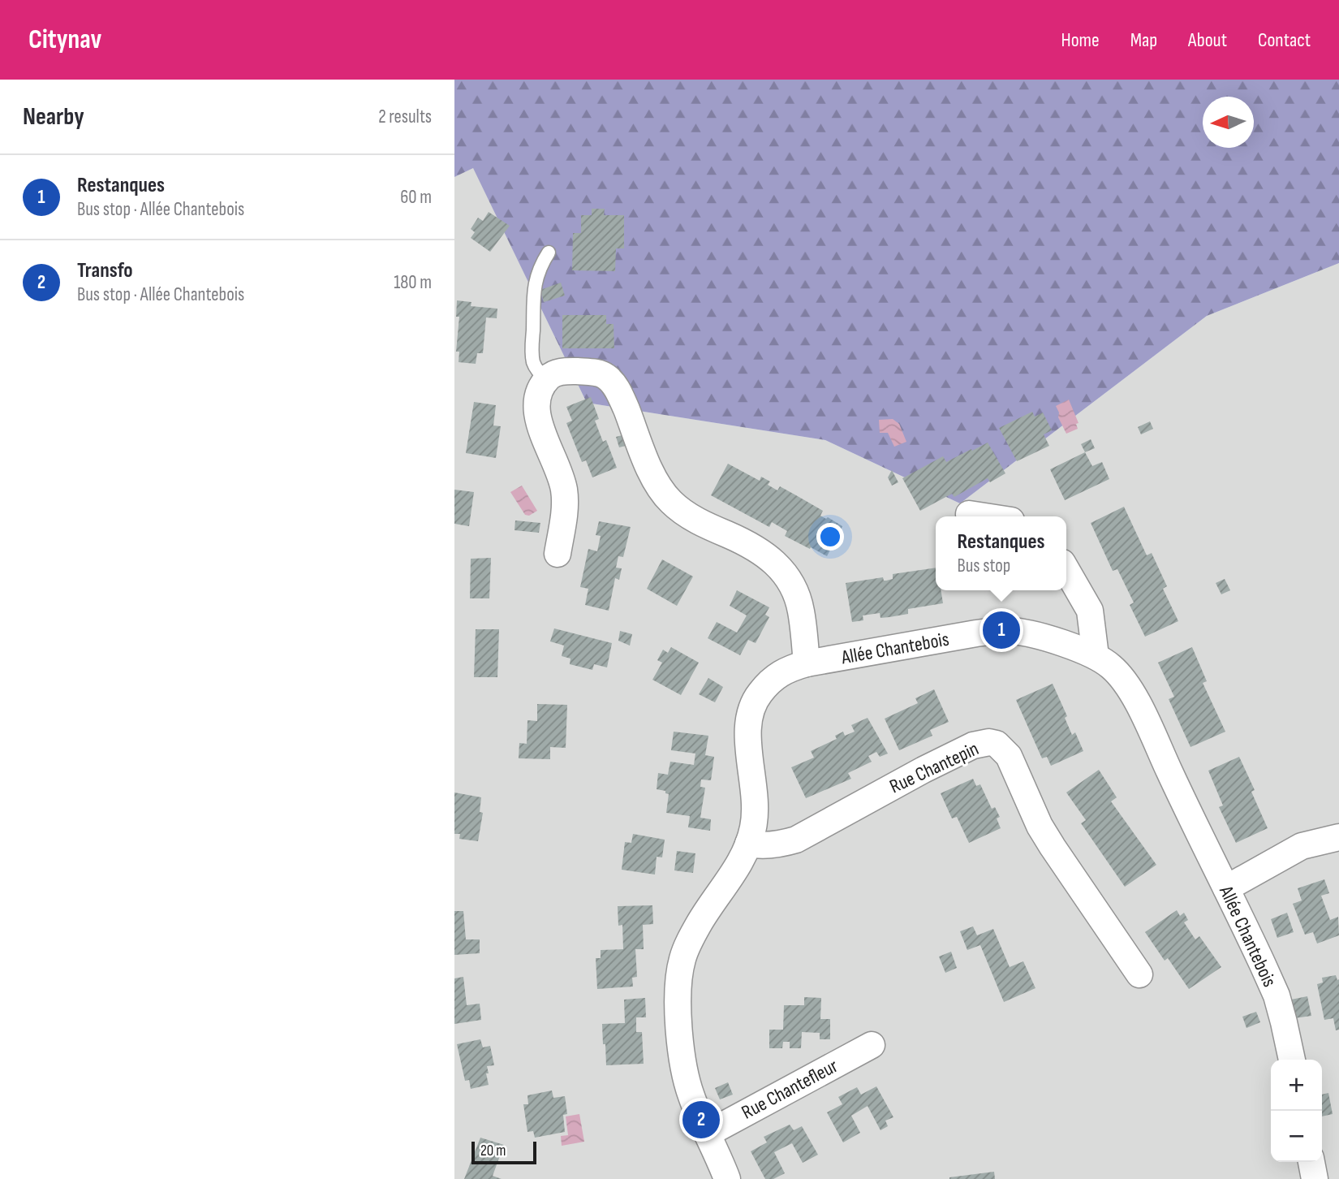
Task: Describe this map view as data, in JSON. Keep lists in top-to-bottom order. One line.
{"streets":{"street":["Allée Chantebois","Rue Chantepin","Rue Chantefleur"]},"crossings":[["Allée Chantebois","Rue Chantepin"],["Allée Chantebois","Rue Chantefleur"]],"scale_bar":"20 m","north":"left","page":{"header":"Citynav","nav":["Home","Map","About","Contact"],"heading":["Nearby","2 results"],"list":[{"mark":"1","name":"Restanques","note":"Bus stop · Allée Chantebois","value":"60 m"},{"mark":"2","name":"Transfo","note":"Bus stop · Allée Chantebois","value":"180 m"}],"popup":["Restanques","Bus stop"],"pins":["1","2"],"map_buttons":["+","−"],"scale":"20 m"}}
